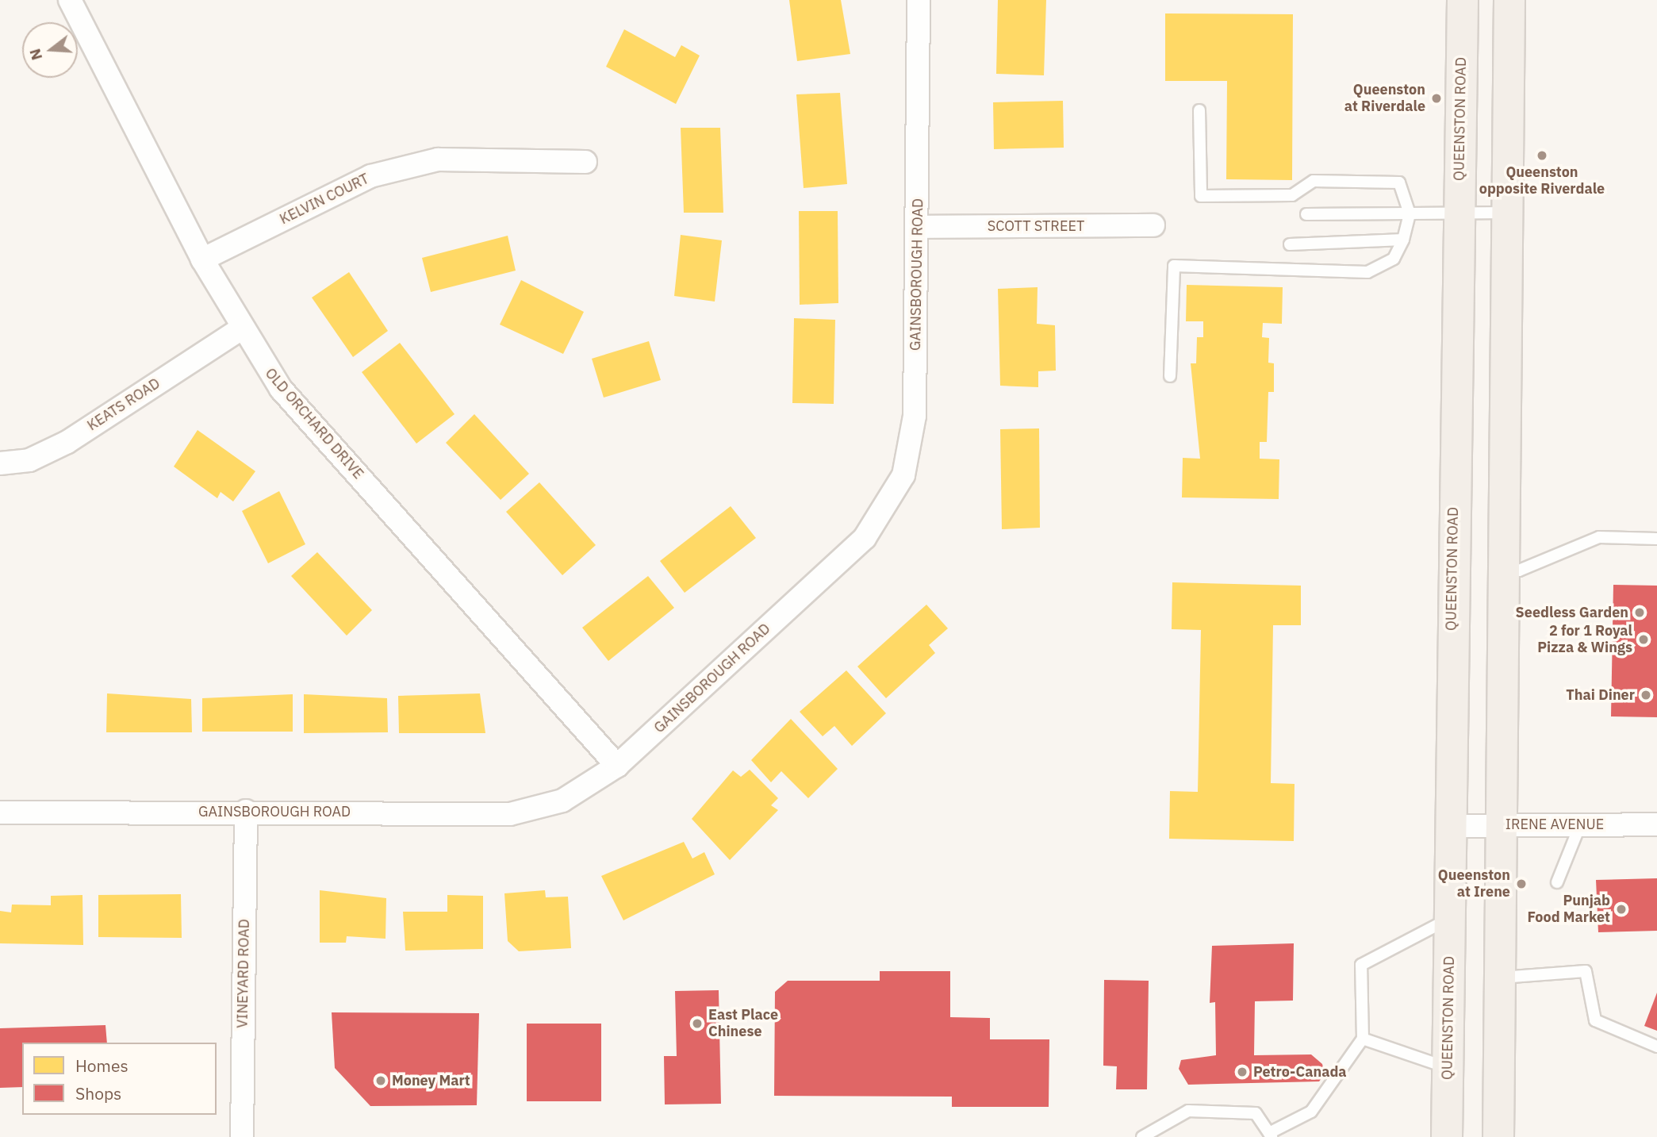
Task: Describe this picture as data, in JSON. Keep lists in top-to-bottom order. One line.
{"streets":{"main road":["QUEENSTON ROAD"],"street":["KELVIN COURT","SCOTT STREET","GAINSBOROUGH ROAD","KEATS ROAD","OLD ORCHARD DRIVE","IRENE AVENUE","VINEYARD ROAD"]},"crossings":[["QUEENSTON ROAD","IRENE AVENUE"],["KELVIN COURT","OLD ORCHARD DRIVE"],["SCOTT STREET","GAINSBOROUGH ROAD"],["GAINSBOROUGH ROAD","OLD ORCHARD DRIVE"],["GAINSBOROUGH ROAD","VINEYARD ROAD"],["KEATS ROAD","OLD ORCHARD DRIVE"]],"places":["Queenston at Riverdale","Queenston opposite Riverdale","Seedless Garden","2 for 1 Royal Pizza & Wings","Thai Diner","Queenston at Irene","Punjab Food Market","East Place Chinese","Petro-Canada","Money Mart"],"legend":["Homes","Shops"],"north":"left"}
